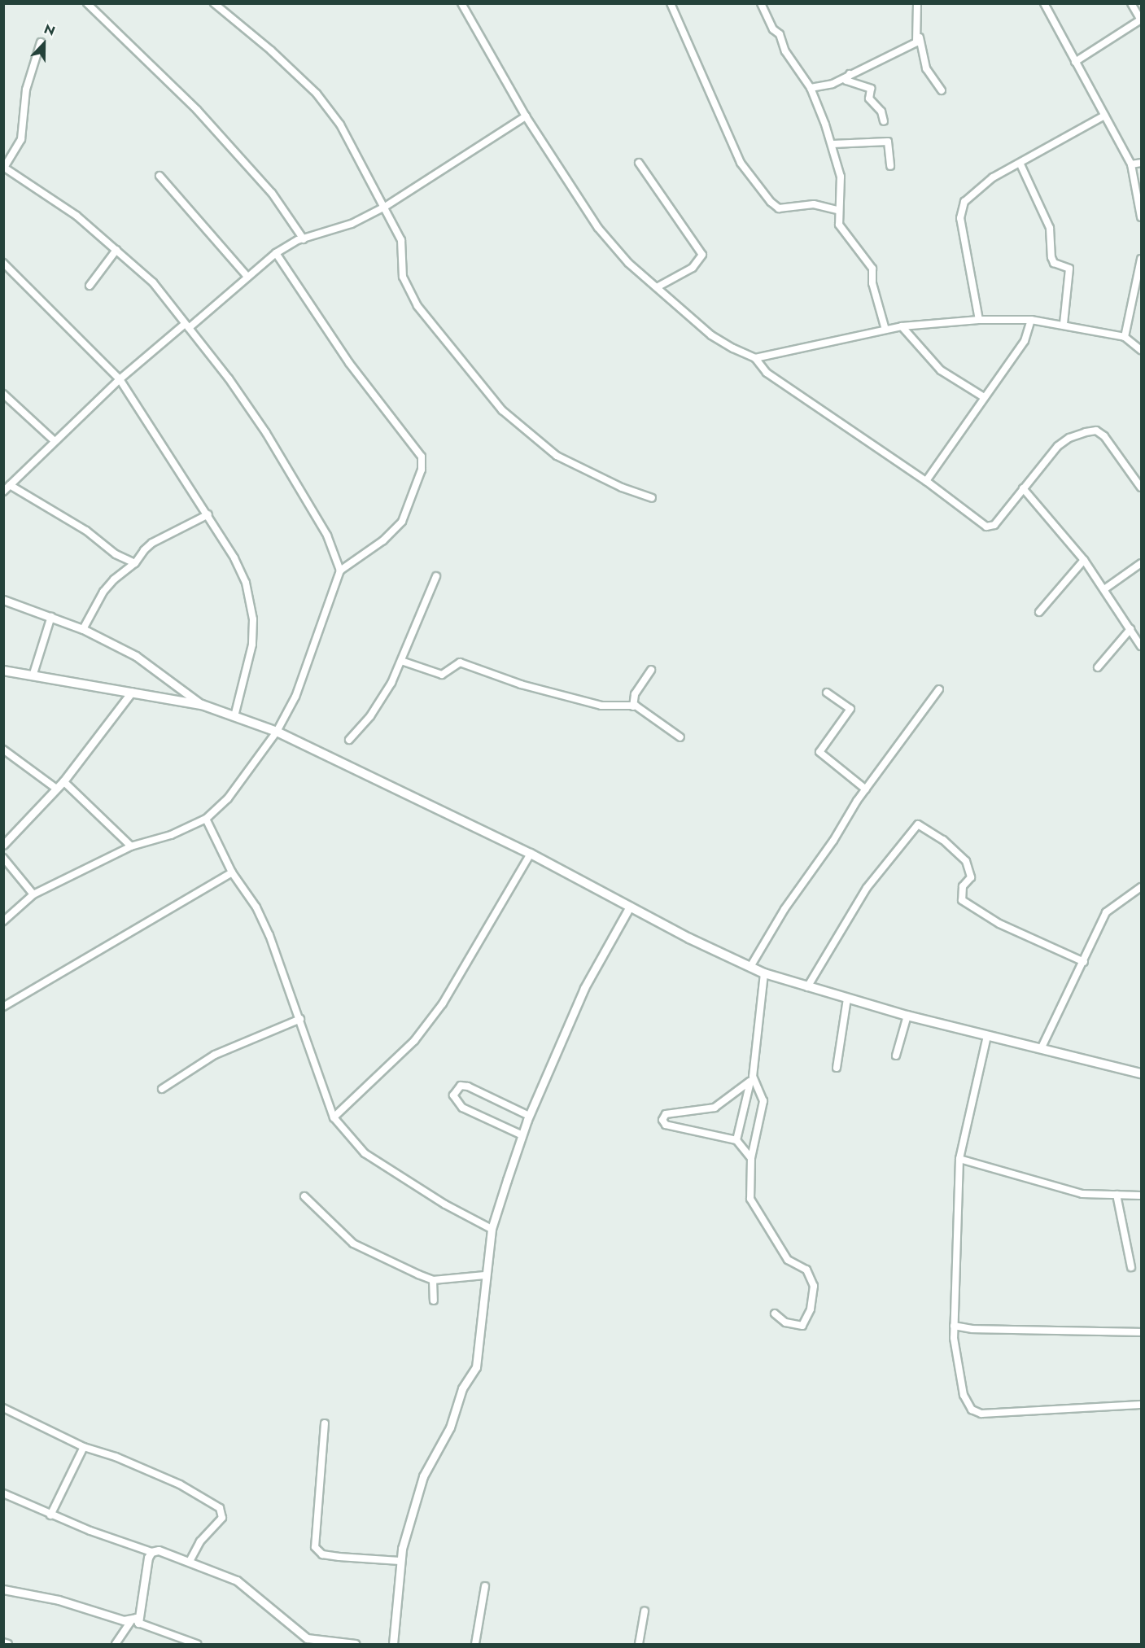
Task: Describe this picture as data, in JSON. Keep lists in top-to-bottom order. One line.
{"north":"top"}
